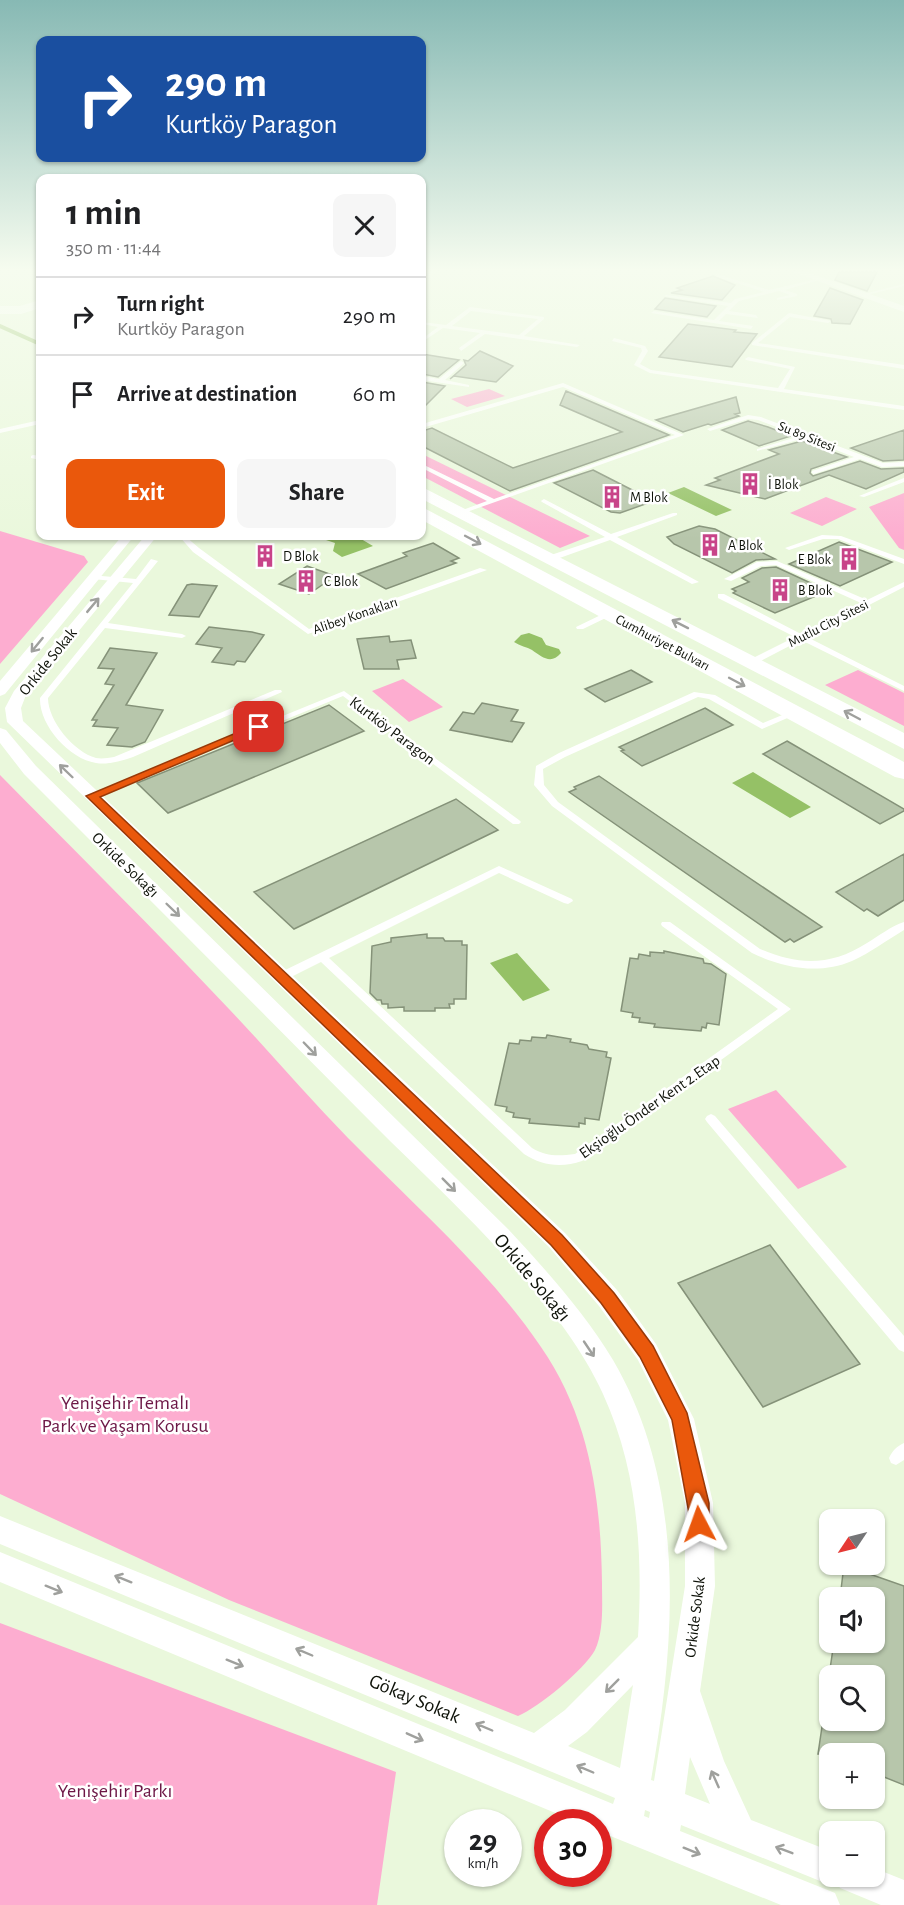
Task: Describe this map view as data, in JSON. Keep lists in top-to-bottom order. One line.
{"streets":{"street":["Cumhuriyet Bulvarı","Orkide Sokak","Orkide Sokağı","Gökay Sokak"],"lane":["Su 89 Sitesi","Alibey Konakları","Mutlu City Sitesi","Kurtköy Paragon","Ekşioğlu Önder Kent 2.Etap"]},"crossings":[["Mutlu City Sitesi","Cumhuriyet Bulvarı"],["Orkide Sokak","Kurtköy Paragon"]],"one_way":["Orkide Sokağı"],"parks":["Yenişehir Temalı Park ve Yaşam Korusu","Yenişehir Parkı"],"places":{"building":["İ Blok","M Blok","A Blok","D Blok","E Blok","C Blok","B Blok"]},"north":"bottom left","page":{"turn":["290 m","Kurtköy Paragon"],"heading":["1 min","350 m · 11:44"],"list":[{"name":"Turn right","note":"Kurtköy Paragon","value":"290 m"},{"name":"Arrive at destination","value":"60 m"}],"buttons":["Exit","Share"],"map_buttons":["+","−"],"speed":"29 km/h","limit":"30"}}
